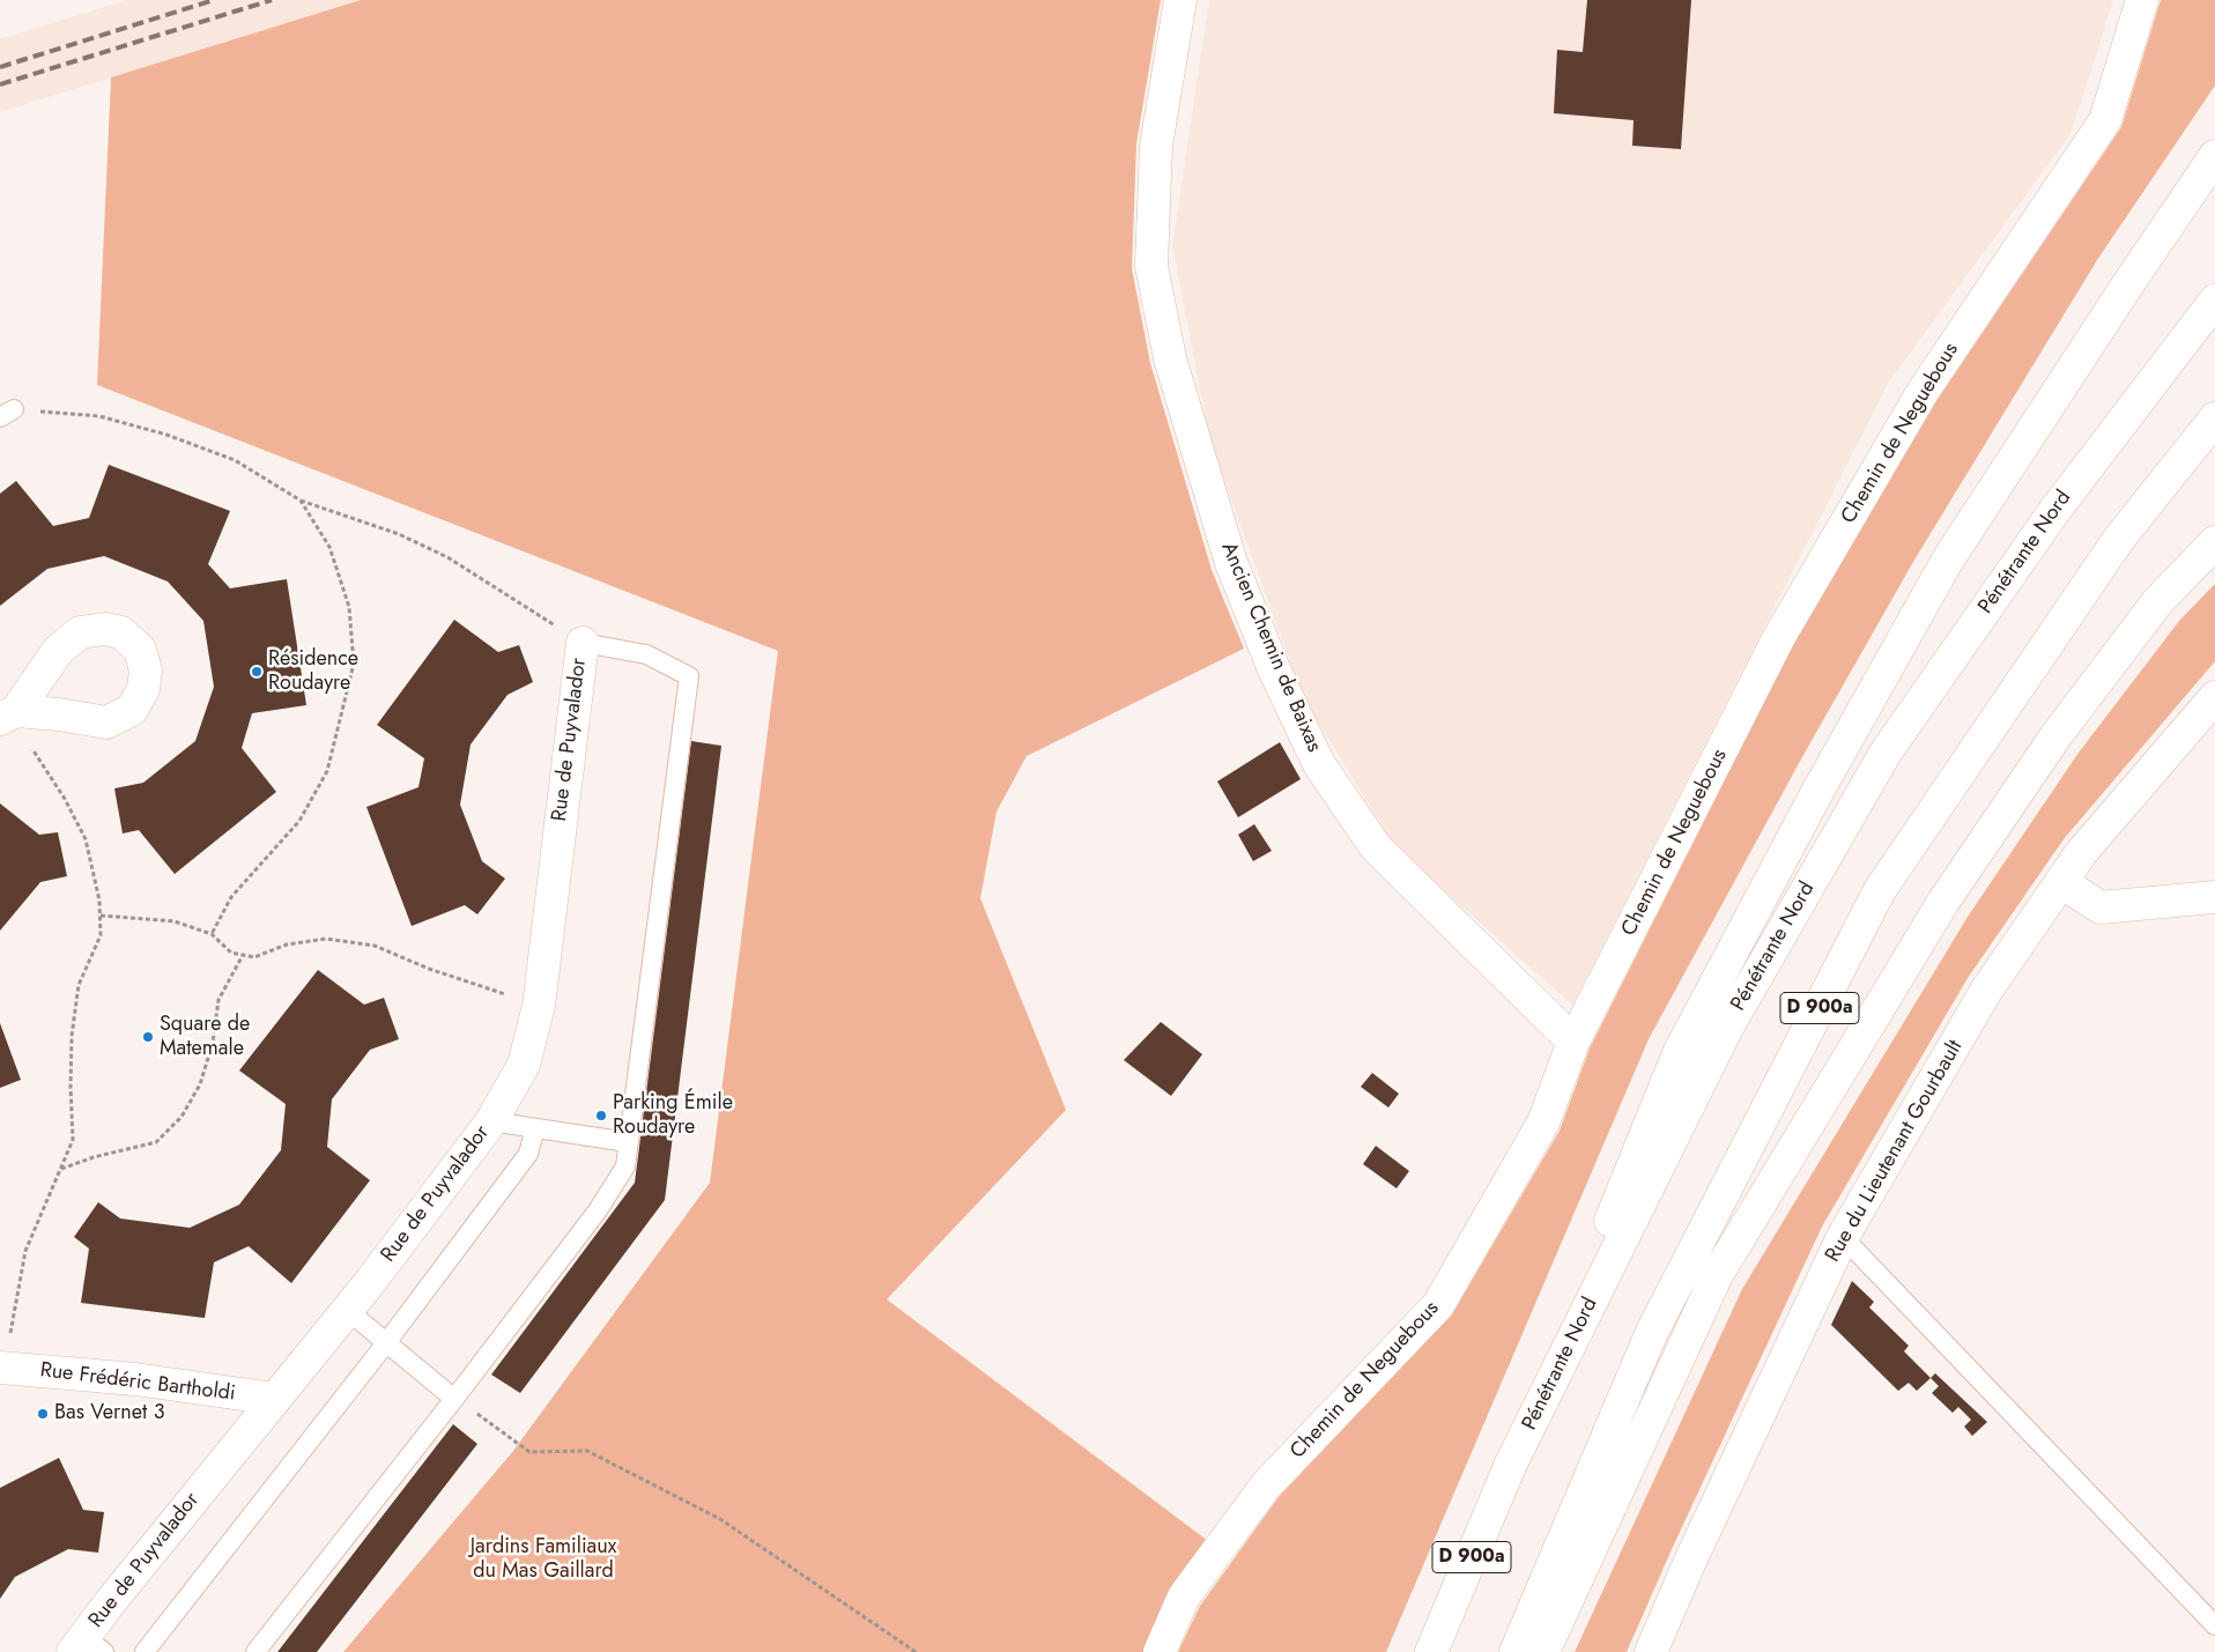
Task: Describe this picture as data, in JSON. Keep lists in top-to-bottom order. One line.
{"streets":{"main road":["Chemin de Neguebous","Pénétrante Nord","Ancien Chemin de Baixas","Rue de Puyvalador","D 900a","Rue du Lieutenant Gourbault","Rue Frédéric Bartholdi"]},"crossings":[["Chemin de Neguebous","Ancien Chemin de Baixas"],["Rue de Puyvalador","Rue Frédéric Bartholdi"]],"parks":["Jardins Familiaux du Mas Gaillard"],"places":["Résidence Roudayre","Square de Matemale","Parking Émile Roudayre","Bas Vernet 3"]}
